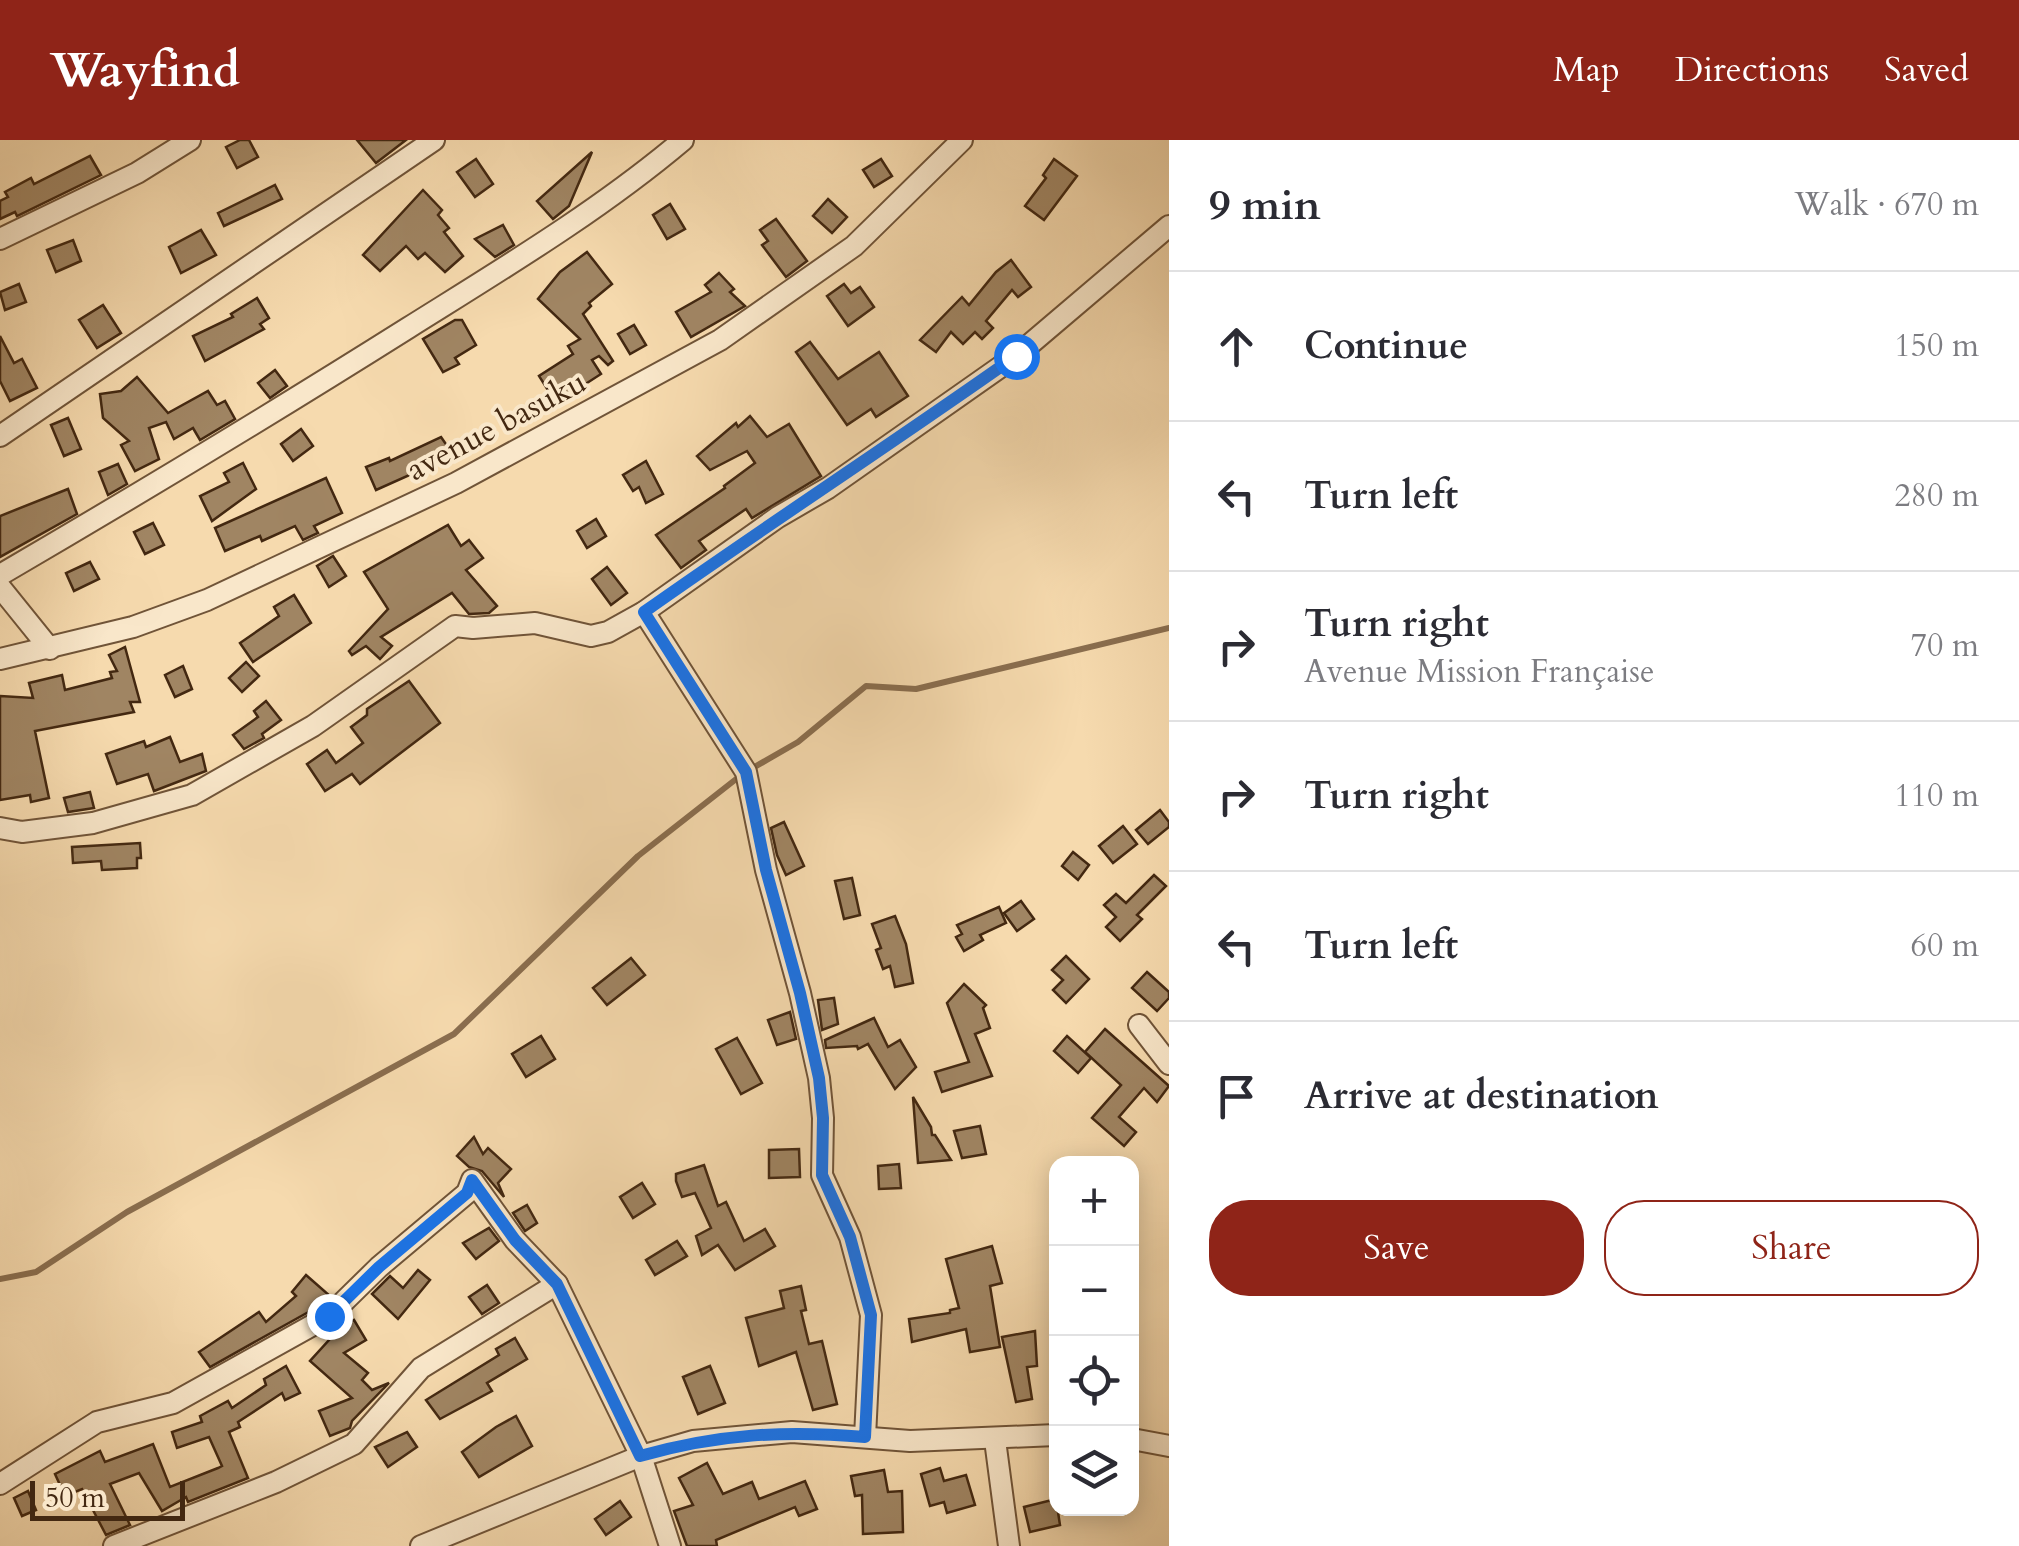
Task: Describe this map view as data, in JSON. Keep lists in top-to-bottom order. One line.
{"streets":{"street":["avenue basuku"]},"scale_bar":"50 m","page":{"header":"Wayfind","nav":["Map","Directions","Saved"],"heading":["9 min","Walk · 670 m"],"list":[["Continue","150 m"],["Turn left","280 m"],["Turn right","Avenue Mission Française","70 m"],["Turn right","110 m"],["Turn left","60 m"],"Arrive at destination"],"map_buttons":["+","−"],"buttons":["Save","Share"],"scale":"50 m"}}
